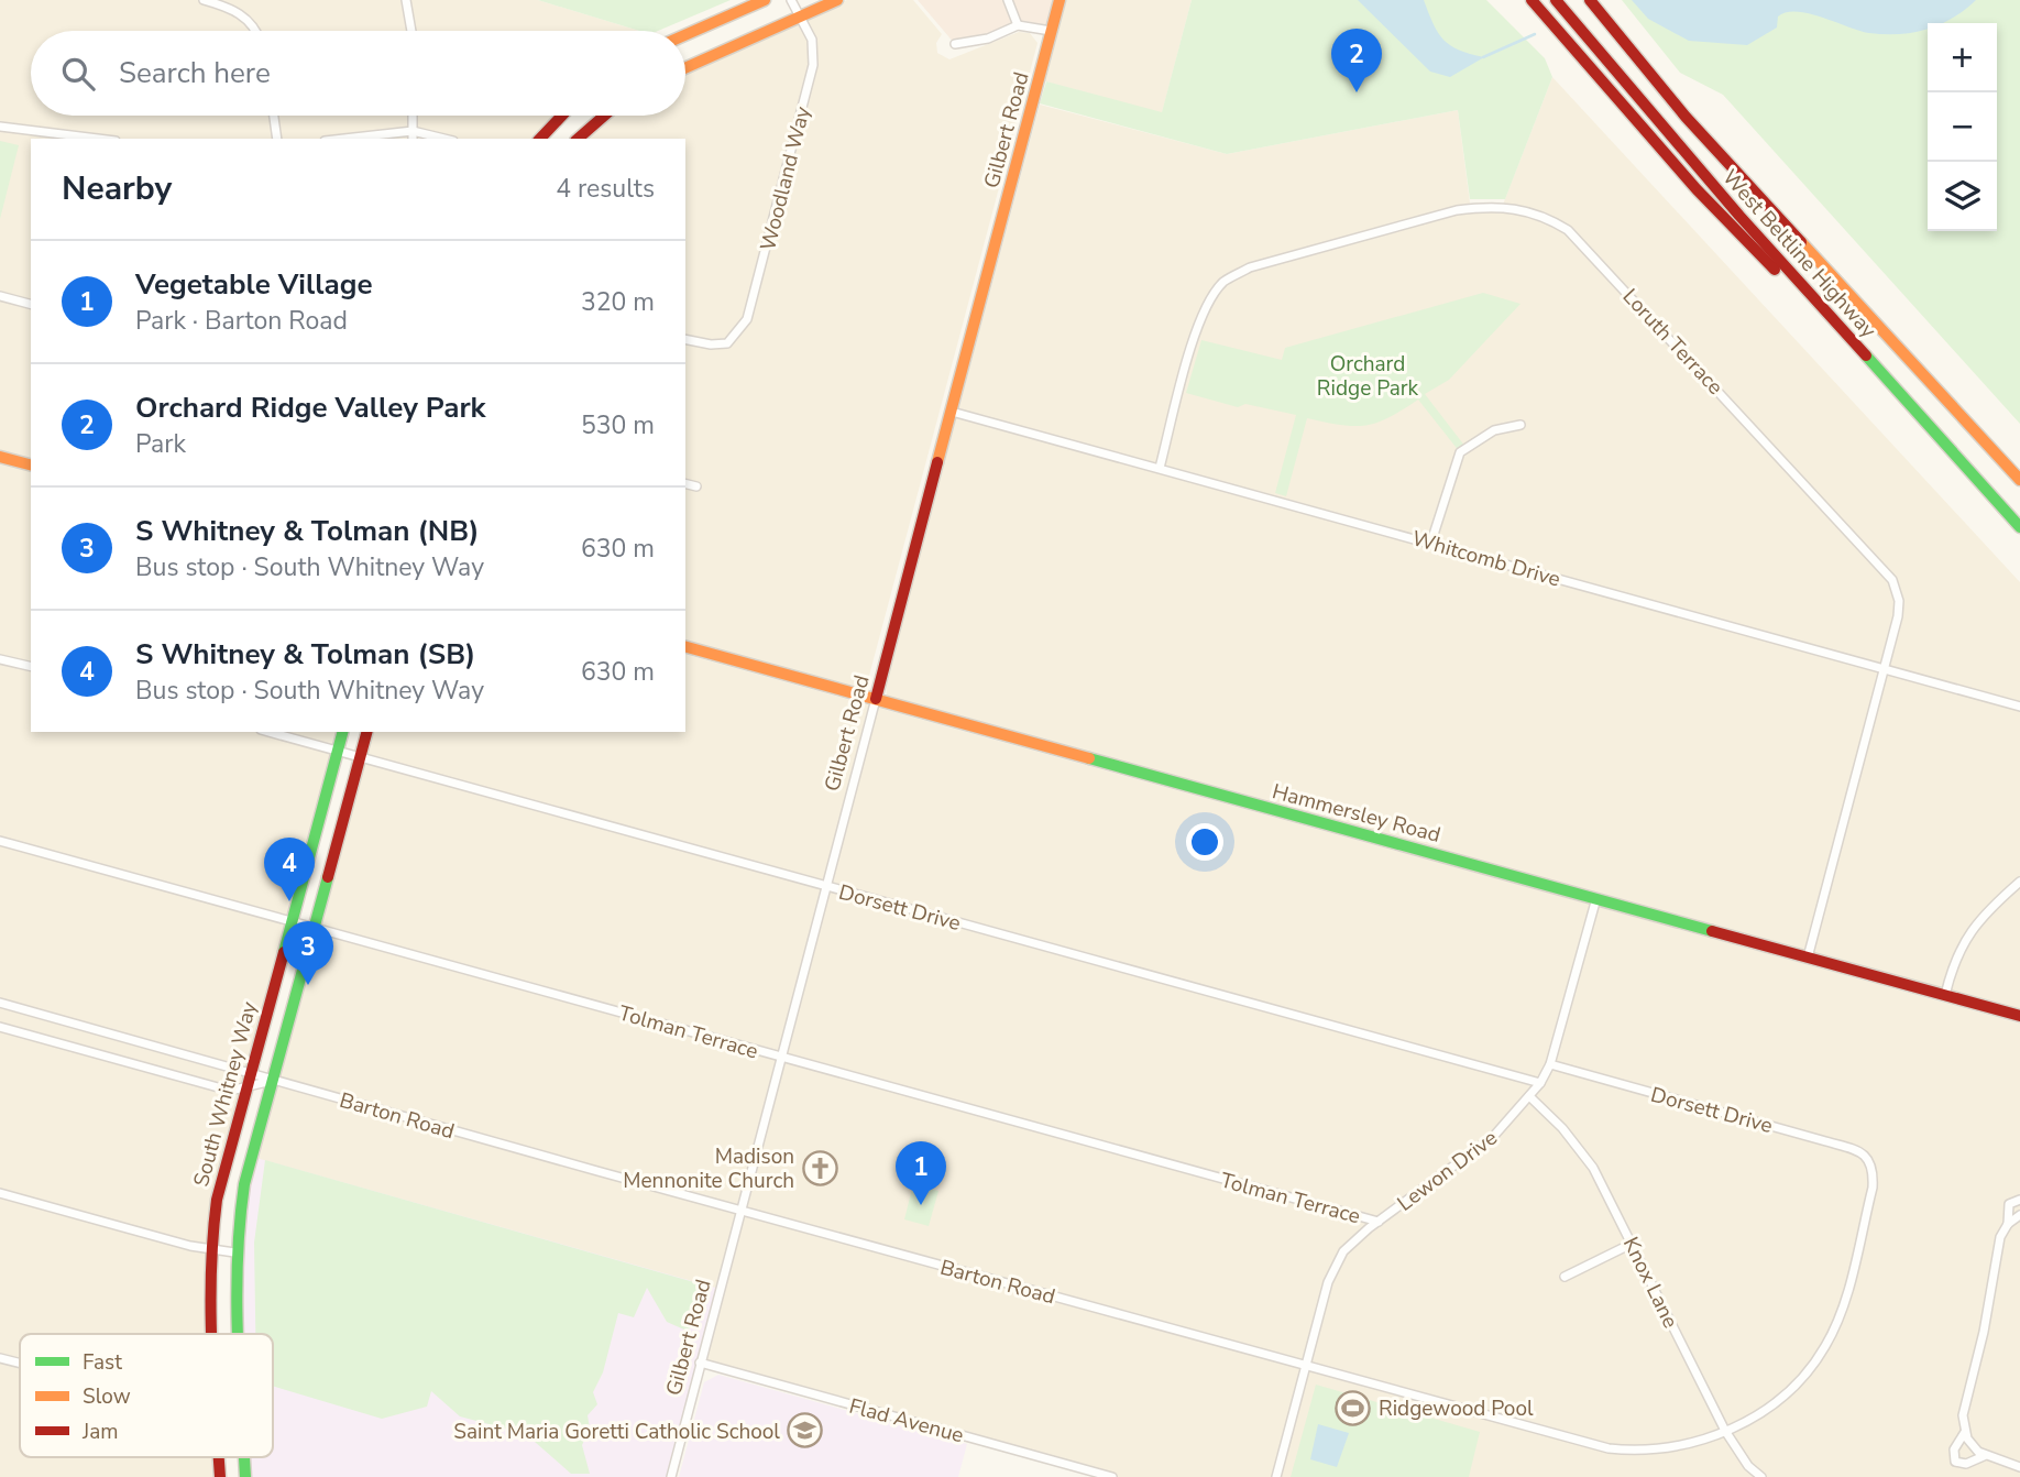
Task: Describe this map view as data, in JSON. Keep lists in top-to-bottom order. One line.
{"streets":{"main road":["Gilbert Road","West Beltline Highway","Hammersley Road","South Whitney Way"],"street":["Woodland Way","Loruth Terrace","Whitcomb Drive","Dorsett Drive","Tolman Terrace","Barton Road","Lewon Drive","Knox Lane","Flad Avenue"]},"crossings":[["Gilbert Road","Whitcomb Drive"],["Gilbert Road","Hammersley Road"],["Gilbert Road","Dorsett Drive"],["Gilbert Road","Tolman Terrace"],["Gilbert Road","Barton Road"],["Gilbert Road","Flad Avenue"],["Loruth Terrace","Whitcomb Drive"],["Loruth Terrace","Hammersley Road"],["Hammersley Road","Lewon Drive"],["Dorsett Drive","South Whitney Way"],["Dorsett Drive","Barton Road"],["Dorsett Drive","Lewon Drive"],["Tolman Terrace","South Whitney Way"],["Tolman Terrace","Lewon Drive"],["South Whitney Way","Barton Road"],["Barton Road","Lewon Drive"],["Barton Road","Knox Lane"],["Lewon Drive","Knox Lane"]],"parks":["Orchard Ridge Park"],"places":{"church":["Madison Mennonite Church"],"sports":["Ridgewood Pool"],"school or university":["Saint Maria Goretti Catholic School"]},"legend":["Fast","Slow","Jam"],"page":{"map_buttons":["+","−"],"pins":["2","4","3","1"],"search":"Search here","heading":["Nearby","4 results"],"list":[{"mark":"1","name":"Vegetable Village","note":"Park · Barton Road","value":"320 m"},{"mark":"2","name":"Orchard Ridge Valley Park","note":"Park","value":"530 m"},{"mark":"3","name":"S Whitney & Tolman (NB)","note":"Bus stop · South Whitney Way","value":"630 m"},{"mark":"4","name":"S Whitney & Tolman (SB)","note":"Bus stop · South Whitney Way","value":"630 m"}]}}
